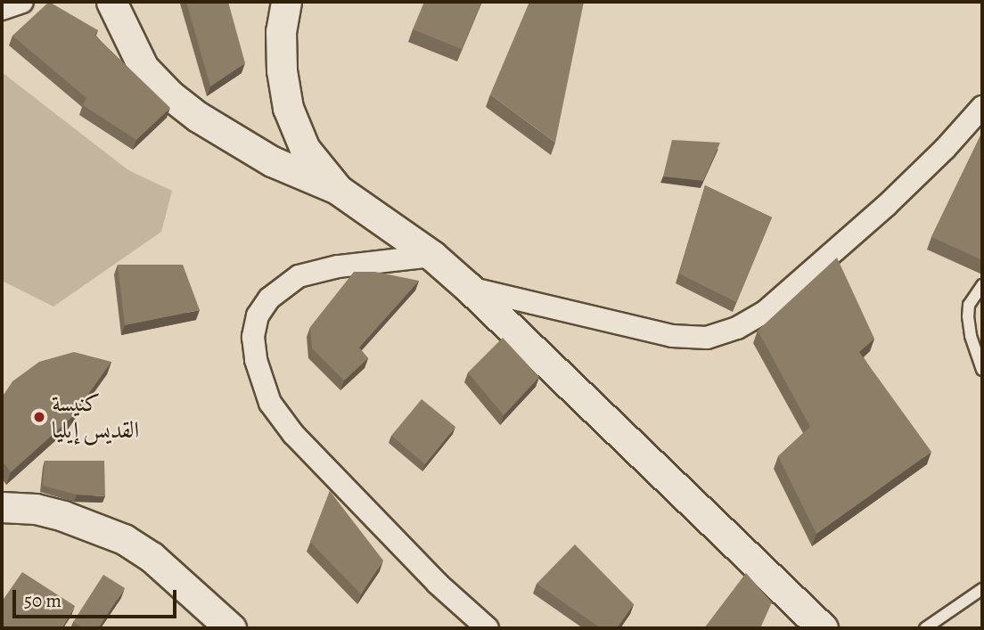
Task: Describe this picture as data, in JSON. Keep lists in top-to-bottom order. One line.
{"places":["كنيسة القديس إيليا"],"scale_bar":"50 m"}
